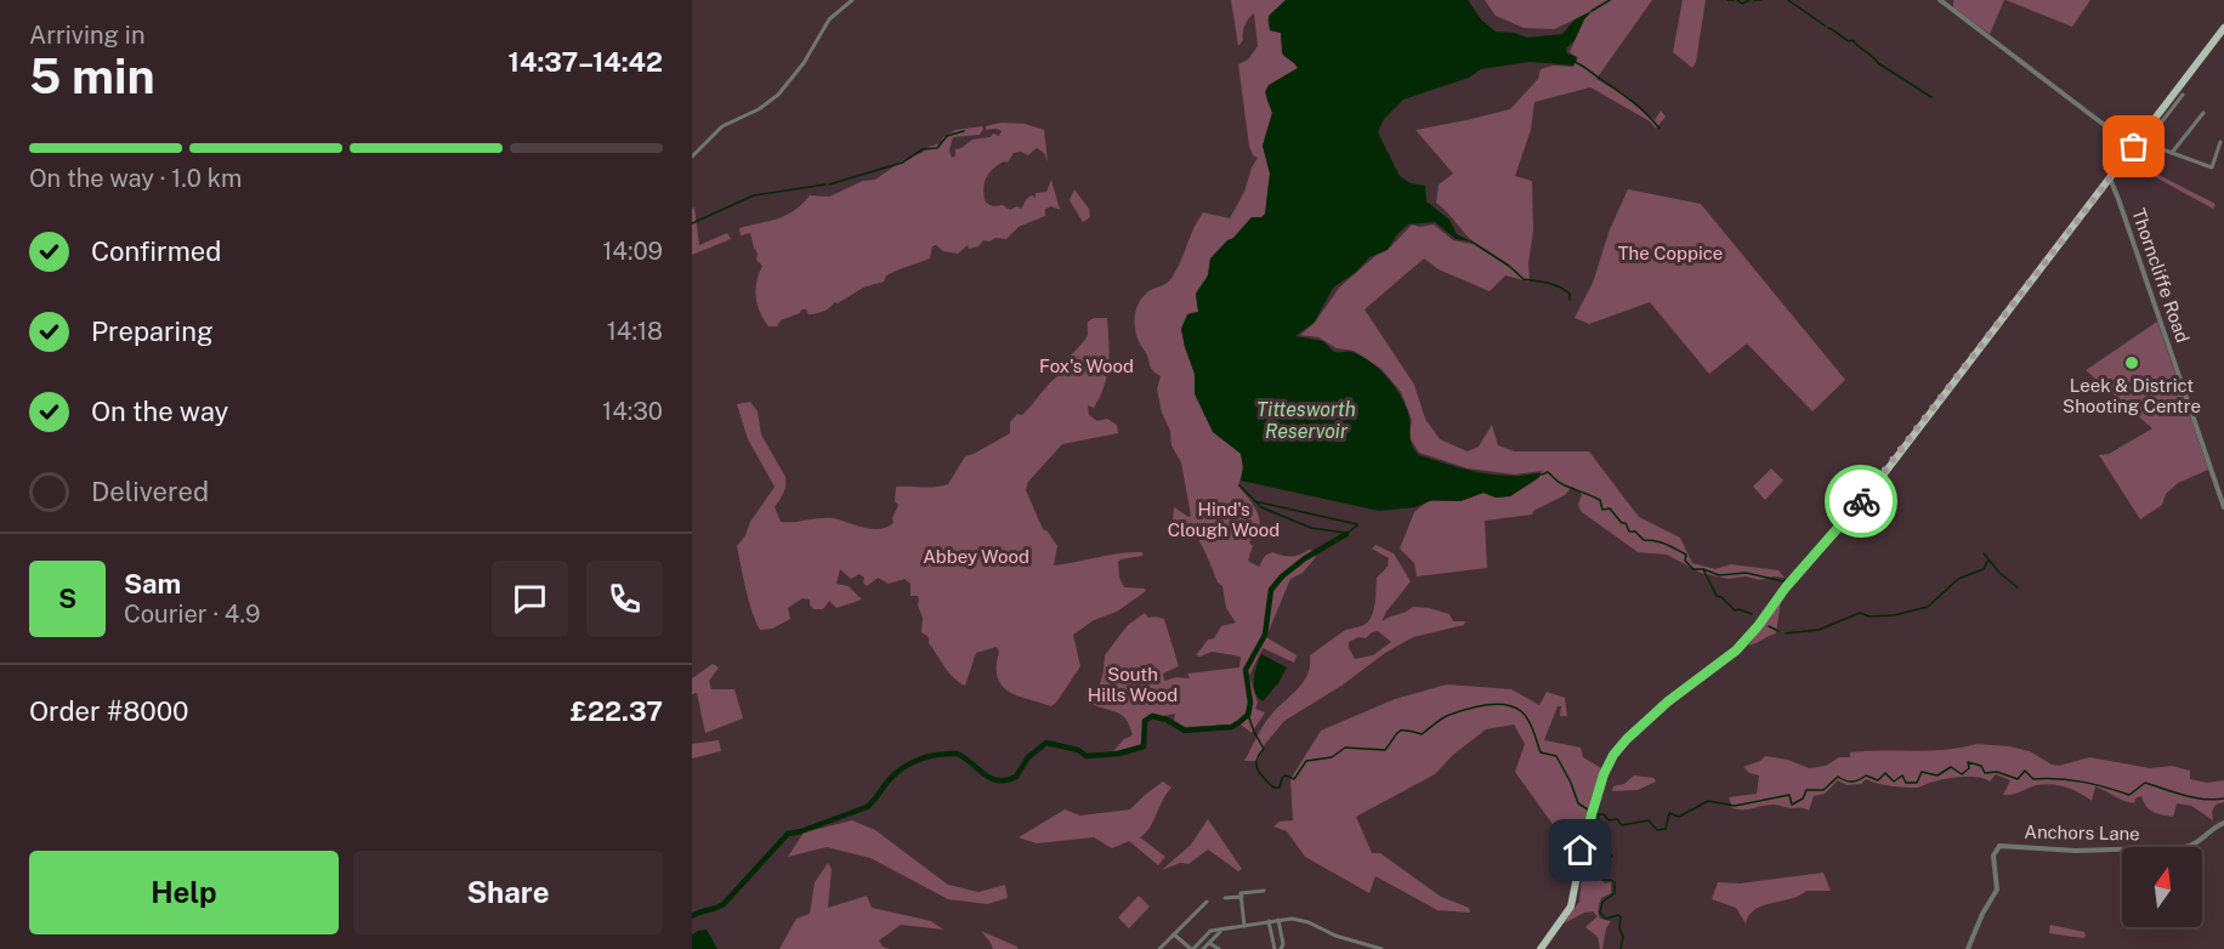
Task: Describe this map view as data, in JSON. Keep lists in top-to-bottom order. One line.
{"streets":{"street":["Thorncliffe Road","Anchors Lane"]},"water":["Tittesworth Reservoir"],"parks":["The Coppice","Fox's Wood","Hind's Clough Wood","Abbey Wood","South Hills Wood"],"places":["Leek & District Shooting Centre"],"north":"top","page":{"heading":["5 min","Arriving in","14:37–14:42"],"panel":["Sam","Courier · 4.9","Order #8000","£22.37"],"bar":"On the way · 1.0 km","list":[["Confirmed","14:09"],["Preparing","14:18"],["On the way","14:30"],"Delivered"],"round":"S","buttons":["Help","Share"]}}
